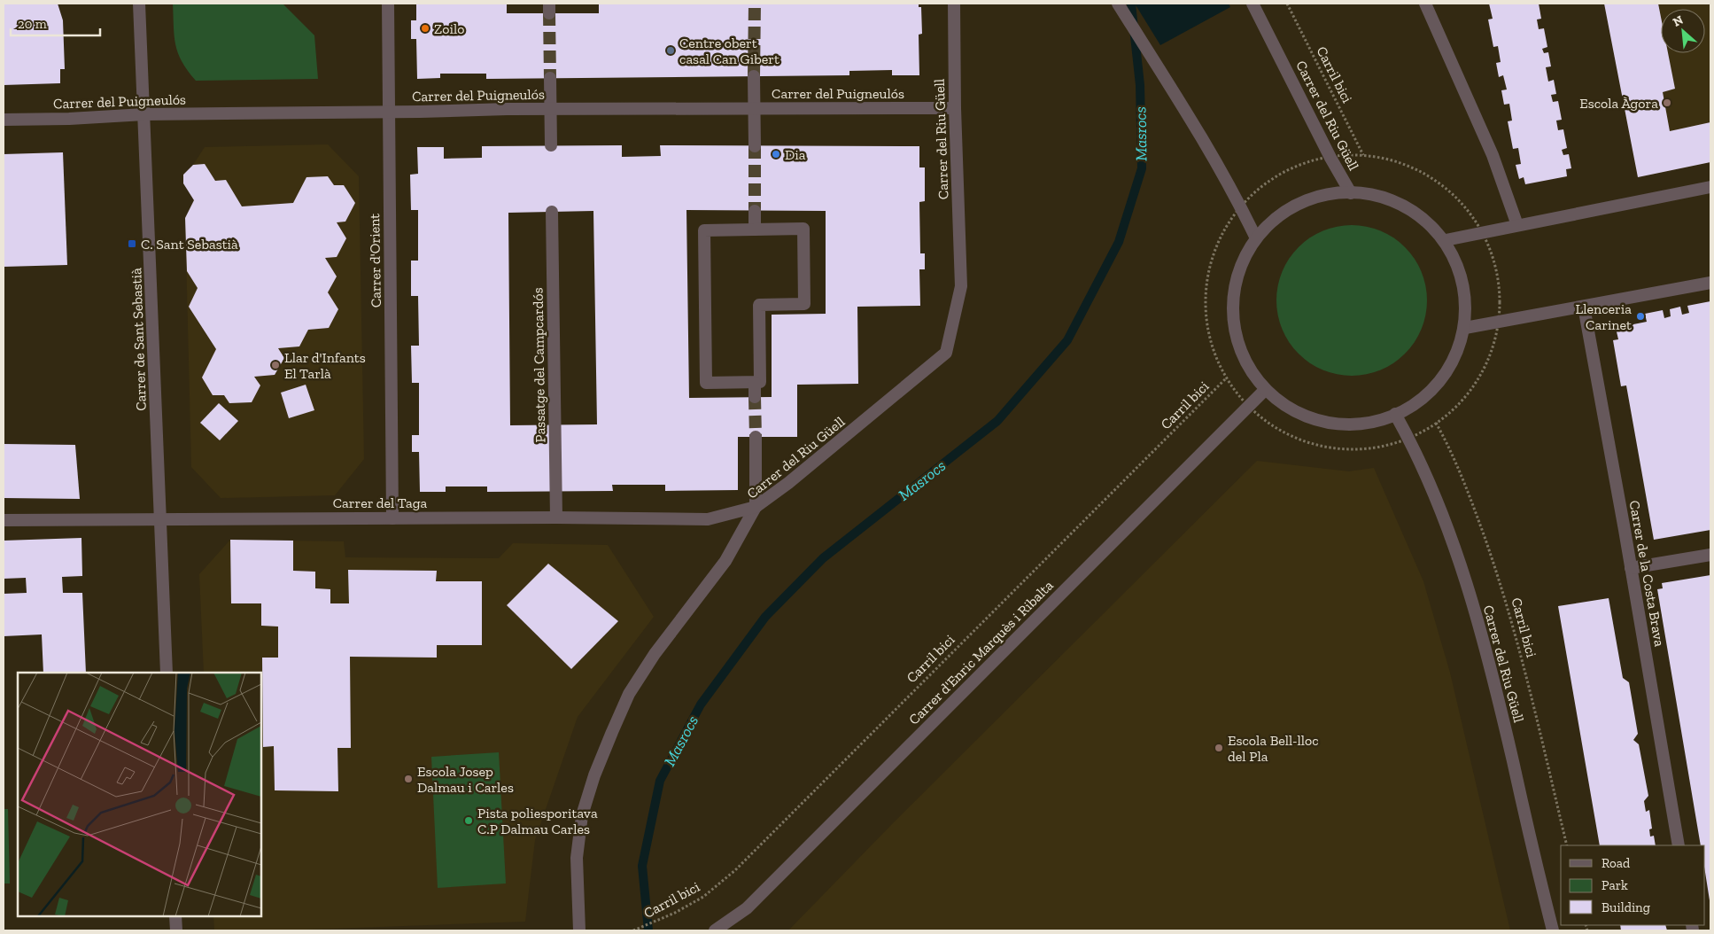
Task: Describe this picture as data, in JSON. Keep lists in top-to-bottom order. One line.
{"streets":{"street":["Carrer del Puigneulós","Carrer del Riu Güell","Carrer d'Orient","Carrer de Sant Sebastià","Passatge del Campcardós","Carrer del Taga","Carrer de la Costa Brava","Carrer d'Enric Marquès i Ribalta"],"path":["Carril bici"]},"crossings":[["Carril bici","Carrer del Riu Güell"],["Carril bici","Carrer d'Enric Marquès i Ribalta"],["Carrer del Puigneulós","Carrer del Riu Güell"],["Carrer del Puigneulós","Carrer d'Orient"],["Carrer del Puigneulós","Carrer de Sant Sebastià"],["Carrer del Riu Güell","Carrer del Taga"],["Carrer d'Orient","Carrer del Taga"],["Carrer de Sant Sebastià","Carrer del Taga"],["Passatge del Campcardós","Carrer del Taga"]],"water":["Masrocs"],"places":{"other":["Zoilo","Centre obert casal Can Gibert","Escola Àgora","Dia","Llenceria Carinet","Llar d'Infants El Tarlà","Escola Bell-lloc del Pla","Escola Josep Dalmau i Carles","Pista poliesporitava C.P Dalmau Carles"],"transit":["C. Sant Sebastià"]},"legend":["Road","Park","Building"],"scale_bar":"20 m","north":"top left"}
